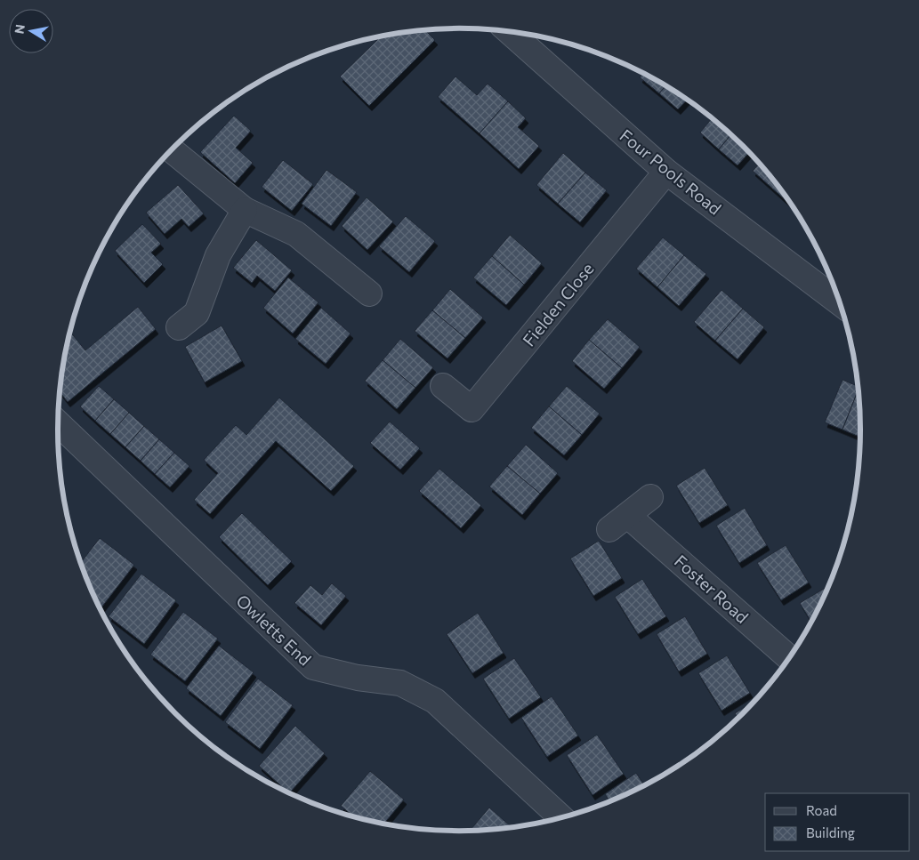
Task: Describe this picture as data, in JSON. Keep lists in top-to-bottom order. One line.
{"streets":{"street":["Four Pools Road","Fielden Close","Foster Road","Owletts End"]},"crossings":[["Four Pools Road","Fielden Close"]],"legend":["Road","Building"],"north":"left"}
